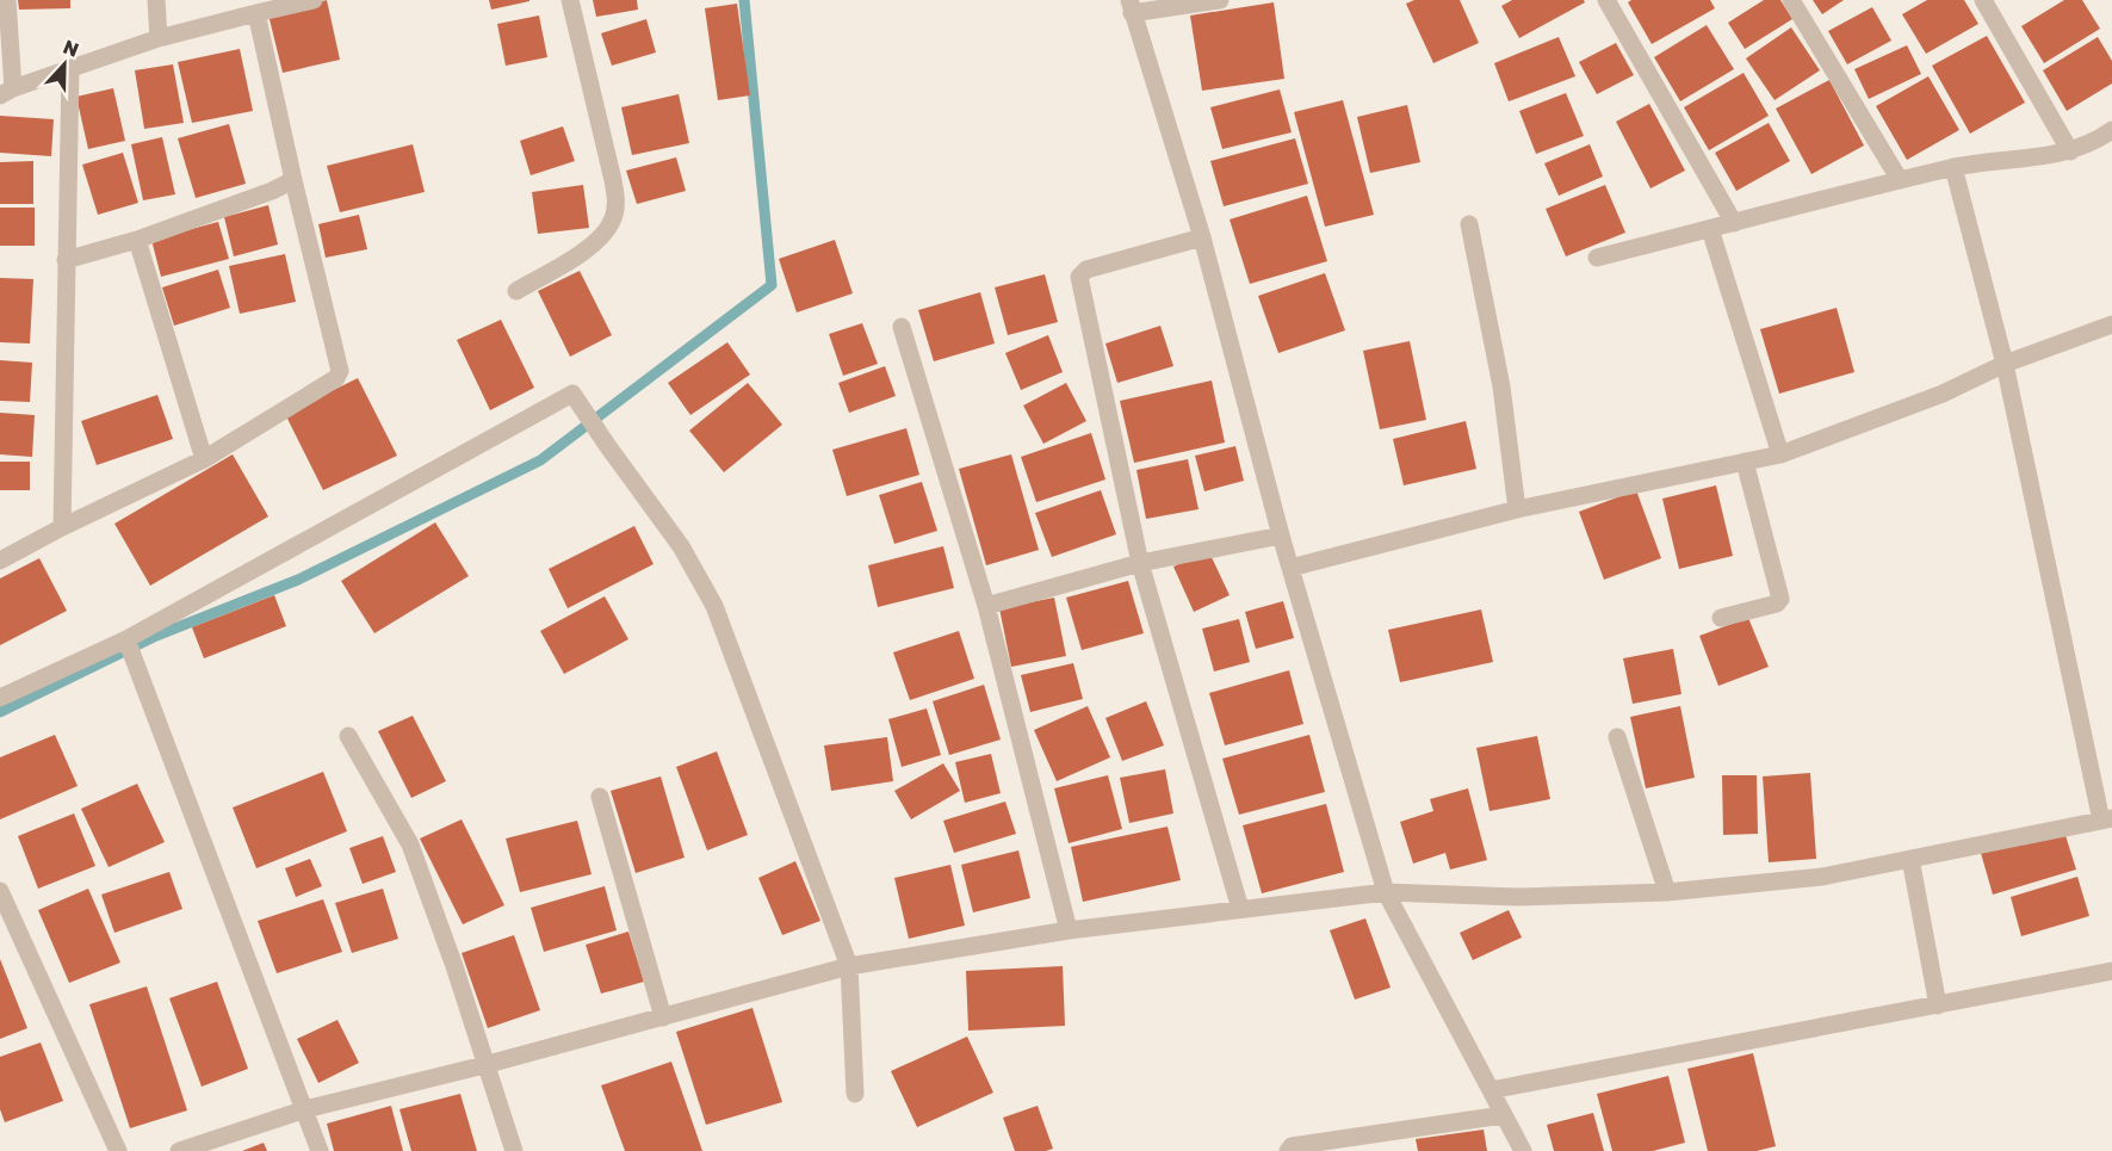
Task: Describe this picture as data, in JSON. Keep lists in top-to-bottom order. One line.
{"north":"top"}
